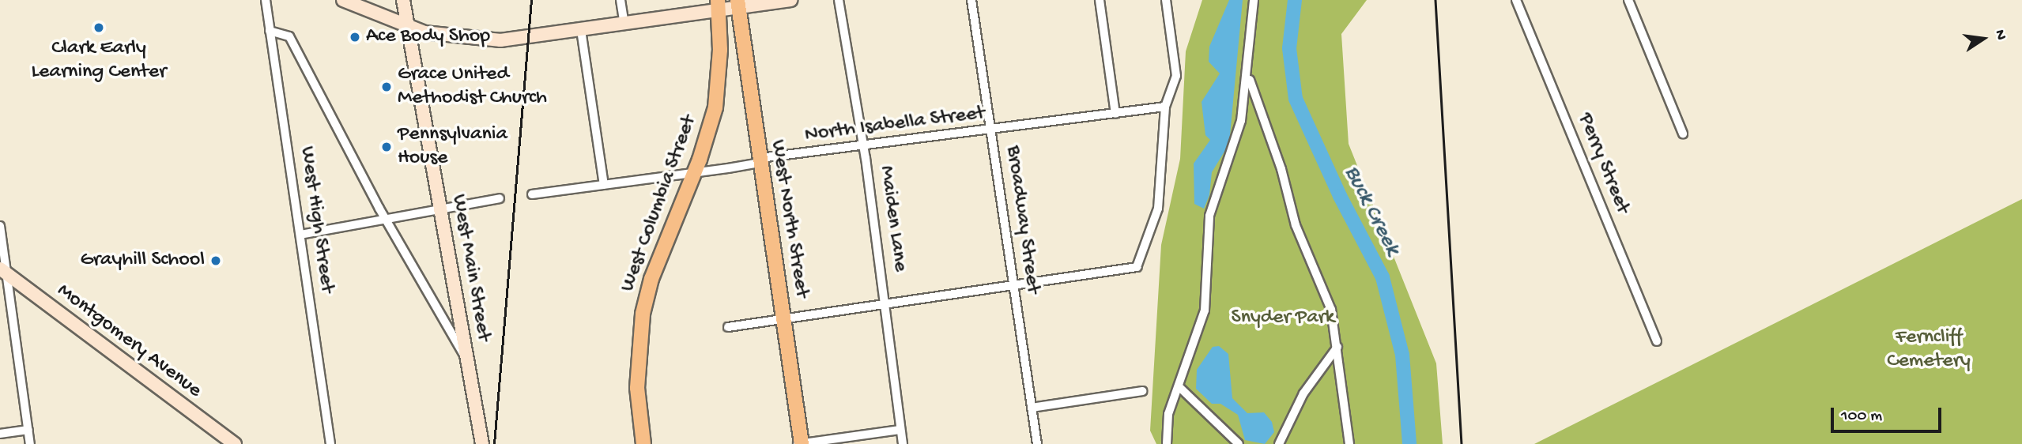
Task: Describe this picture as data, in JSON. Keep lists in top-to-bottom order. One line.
{"streets":{"main road":["West Columbia Street","West North Street"],"street":["North Isabella Street","Perry Street","Maiden Lane","West High Street","Broadway Street","West Main Street","Montgomery Avenue"]},"crossings":[["North Isabella Street","West Columbia Street"],["North Isabella Street","West North Street"],["North Isabella Street","Maiden Lane"],["North Isabella Street","Broadway Street"]],"water":["Buck Creek"],"parks":["Snyder Park","Ferncliff Cemetery"],"places":["Clark Early Learning Center","Ace Body Shop","Grace United Methodist Church","Pennsylvania House","Grayhill School"],"scale_bar":"100 m","north":"right"}
